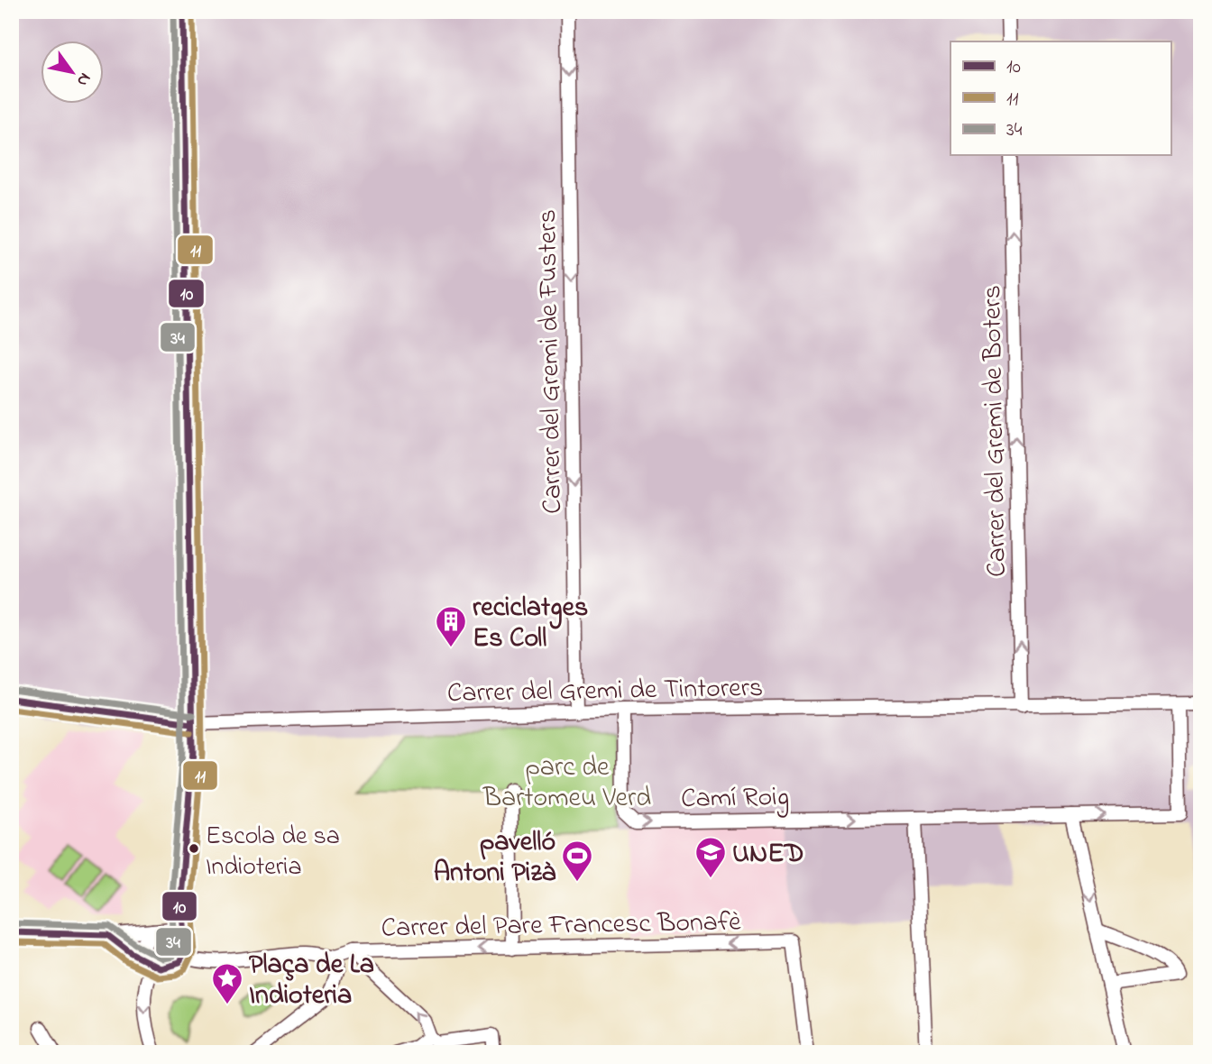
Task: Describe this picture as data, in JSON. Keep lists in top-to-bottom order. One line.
{"streets":{"street":["Carrer del Gremi de Fusters","Carrer del Gremi de Boters","Carrer del Gremi de Tintorers","Camí Roig","Carrer del Pare Francesc Bonafè"]},"crossings":[["Carrer del Gremi de Fusters","Carrer del Gremi de Tintorers"],["Carrer del Gremi de Boters","Carrer del Gremi de Tintorers"],["Carrer del Gremi de Tintorers","Camí Roig"]],"one_way":["Carrer del Gremi de Fusters","Carrer del Gremi de Boters","Carrer del Pare Francesc Bonafè"],"parks":["parc de Bartomeu Verd"],"places":{"building":["reciclatges Es Coll"],"other":["Escola de sa Indioteria"],"school or university":["UNED"],"sports":["pavelló Antoni Pizà"],"place":["Plaça de La Indioteria"]},"lines":["transit line 10","transit line 11","transit line 34"],"legend":["10","11","34"],"north":"bottom right"}
